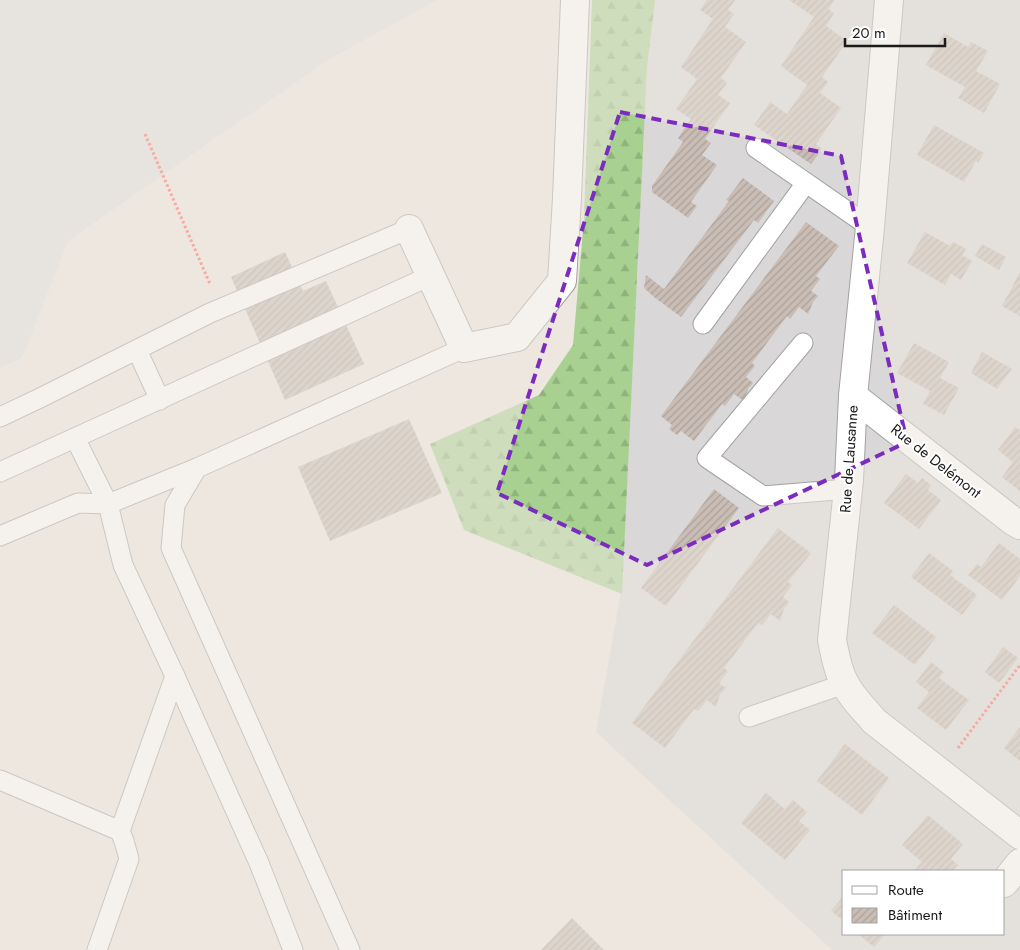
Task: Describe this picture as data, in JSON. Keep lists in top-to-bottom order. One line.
{"streets":{"street":["Rue de Lausanne","Rue de Delémont"]},"crossings":[["Rue de Lausanne","Rue de Delémont"]],"legend":["Route","Bâtiment"],"scale_bar":"20 m"}
